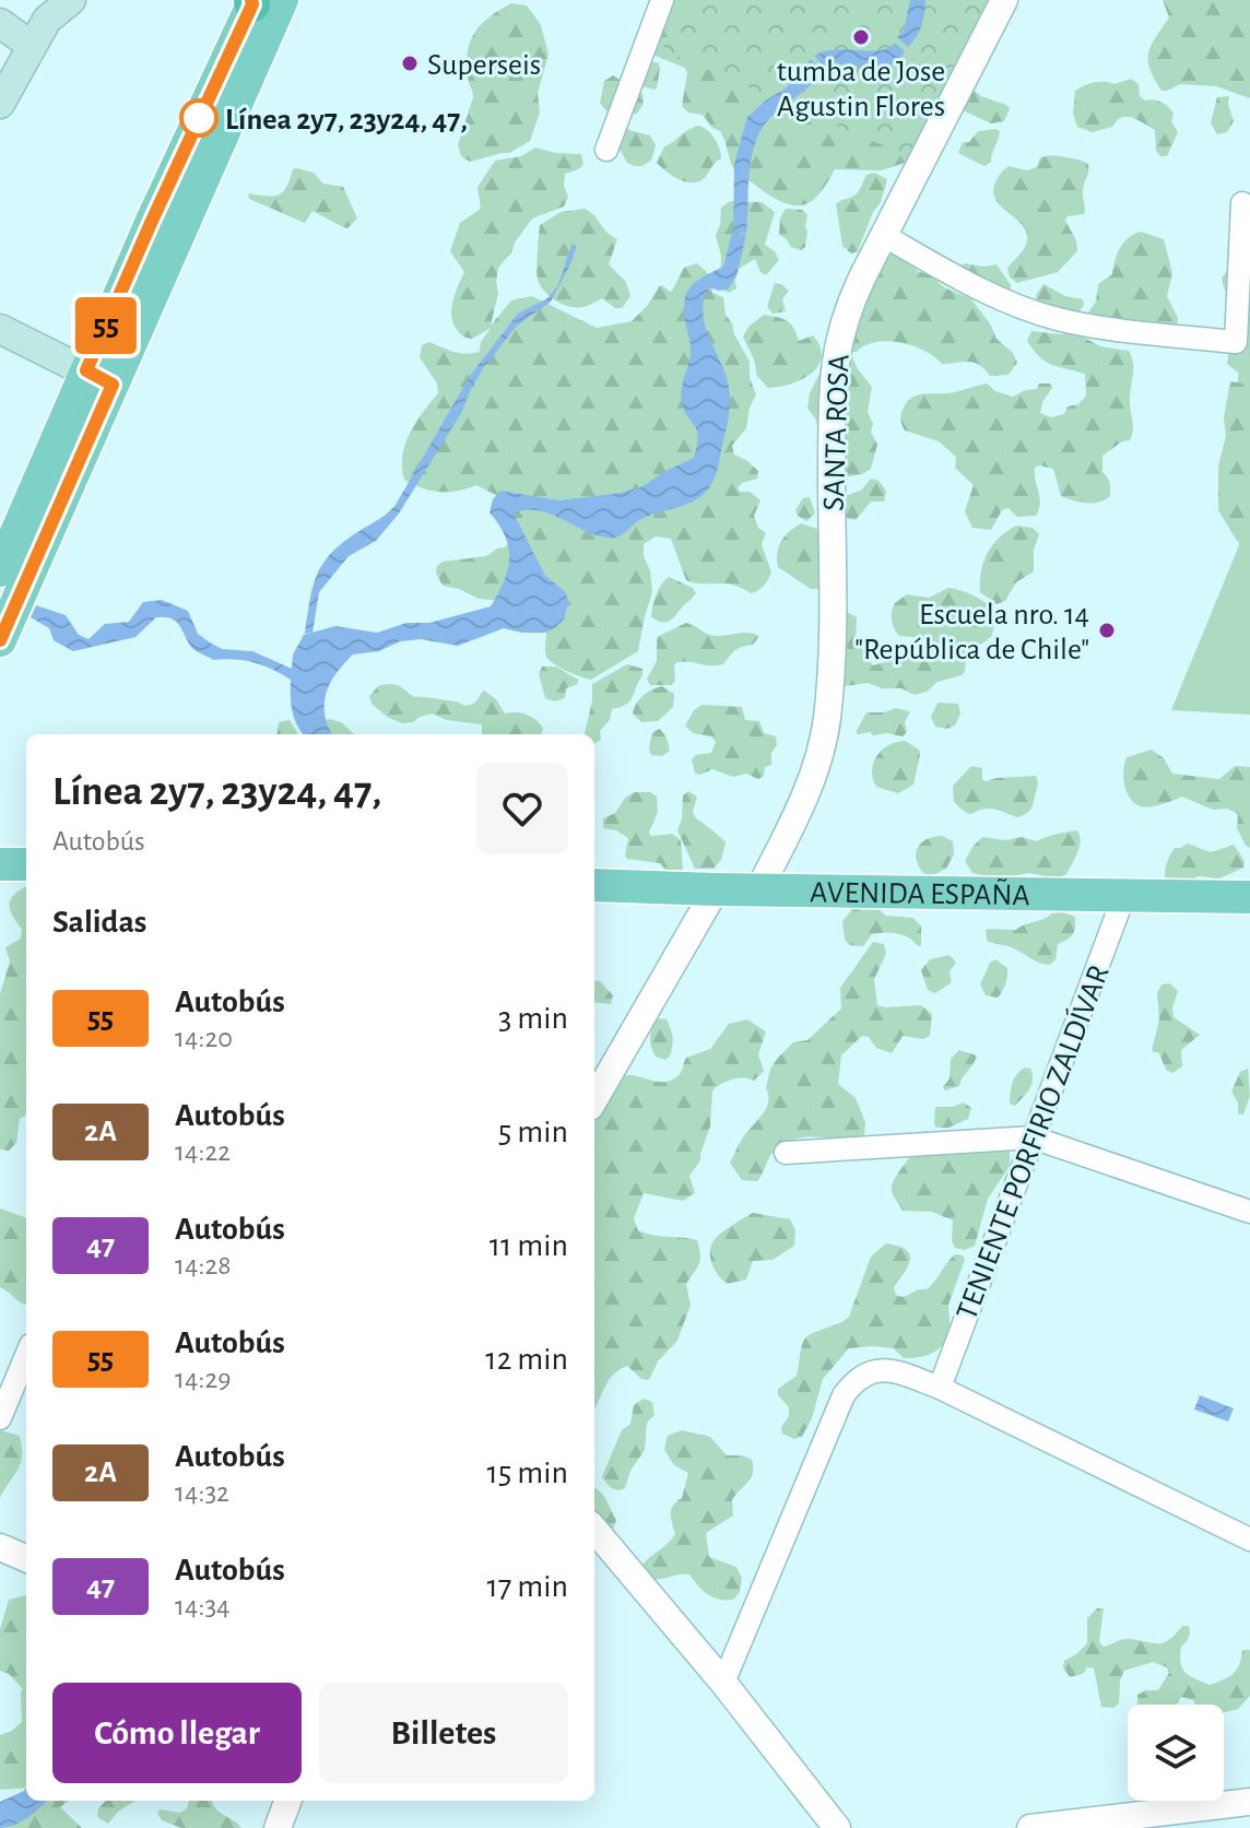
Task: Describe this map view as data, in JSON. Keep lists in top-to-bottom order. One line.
{"streets":{"main road":["AVENIDA ESPAÑA"],"street":["SANTA ROSA","TENIENTE PORFIRIO ZALDÍVAR"]},"crossings":[["SANTA ROSA","AVENIDA ESPAÑA"],["AVENIDA ESPAÑA","TENIENTE PORFIRIO ZALDÍVAR"]],"places":["tumba de Jose Agustin Flores","Superseis","Línea 2y7, 23y24, 47,","Escuela nro. 14 \"República de Chile\""],"lines":["bus line 55"],"page":{"on_map":"55","heading":[["Línea 2y7, 23y24, 47,","Autobús"],"Salidas"],"list":[{"mark":"55","name":"Autobús","note":"14:20","value":"3 min"},{"mark":"2A","name":"Autobús","note":"14:22","value":"5 min"},{"mark":"47","name":"Autobús","note":"14:28","value":"11 min"},{"mark":"55","name":"Autobús","note":"14:29","value":"12 min"},{"mark":"2A","name":"Autobús","note":"14:32","value":"15 min"},{"mark":"47","name":"Autobús","note":"14:34","value":"17 min"}],"buttons":["Cómo llegar","Billetes"]}}
